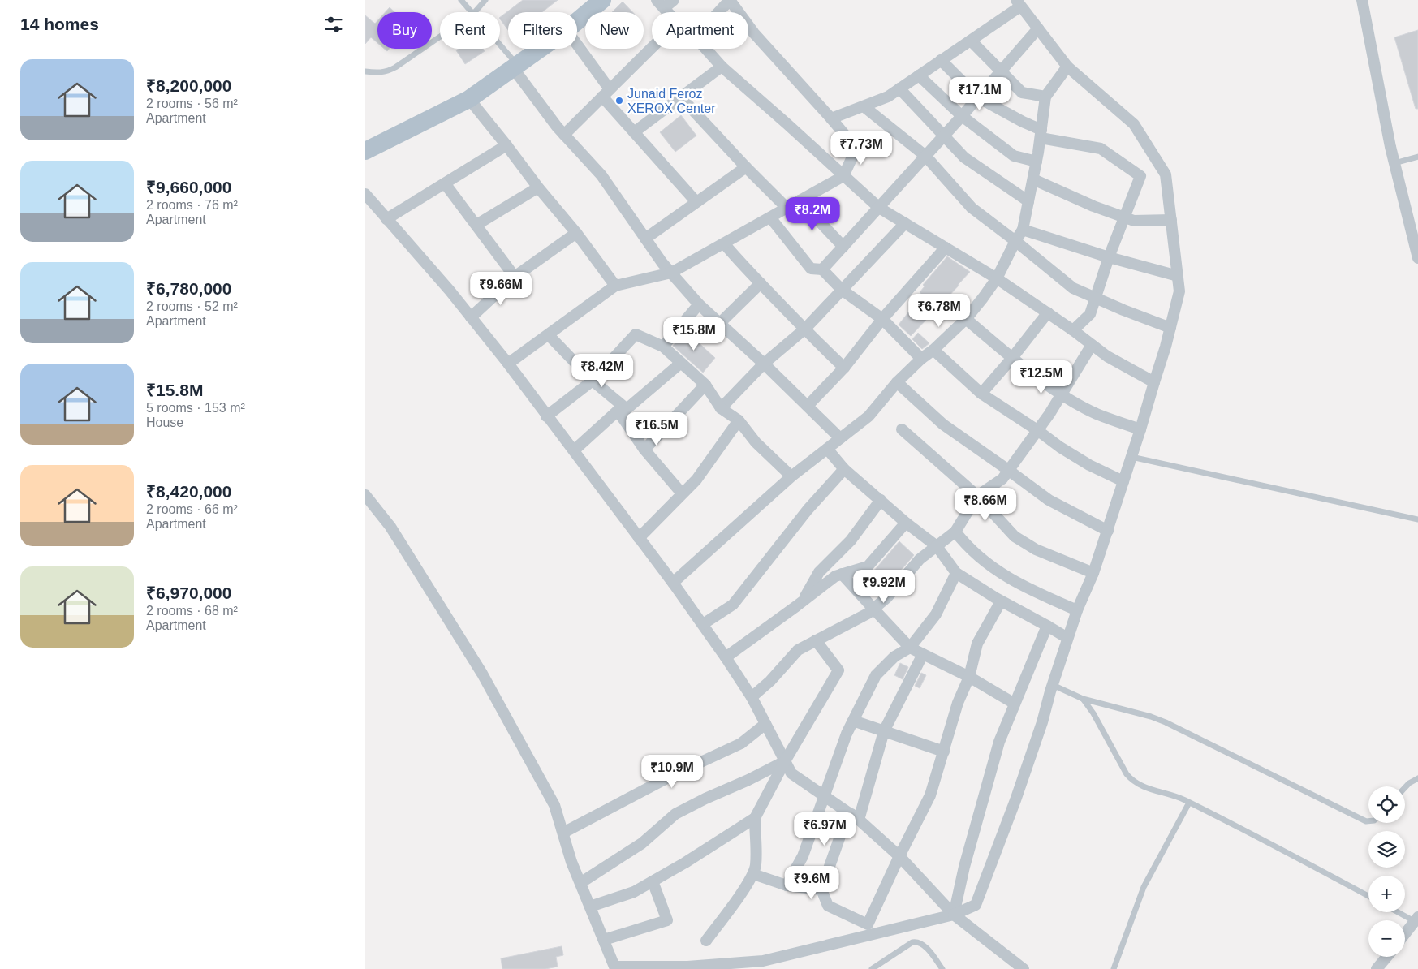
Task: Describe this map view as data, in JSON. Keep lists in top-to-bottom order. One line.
{"places":["Junaid Feroz XEROX Center"],"page":{"heading":"14 homes","chip":["Buy","Rent","Filters","New","Apartment"],"list":[{"name":"₹8,200,000","note":"2 rooms · 56 m² · Apartment"},{"name":"₹9,660,000","note":"2 rooms · 76 m² · Apartment"},{"name":"₹6,780,000","note":"2 rooms · 52 m² · Apartment"},{"name":"₹15.8M","note":"5 rooms · 153 m² · House"},{"name":"₹8,420,000","note":"2 rooms · 66 m² · Apartment"},{"name":"₹6,970,000","note":"2 rooms · 68 m² · Apartment"}],"price":["₹17.1M","₹7.73M","₹8.2M","₹9.66M","₹6.78M","₹15.8M","₹8.42M","₹12.5M","₹16.5M","₹8.66M","₹9.92M","₹10.9M","₹6.97M","₹9.6M"],"map_buttons":["+","−"]}}
